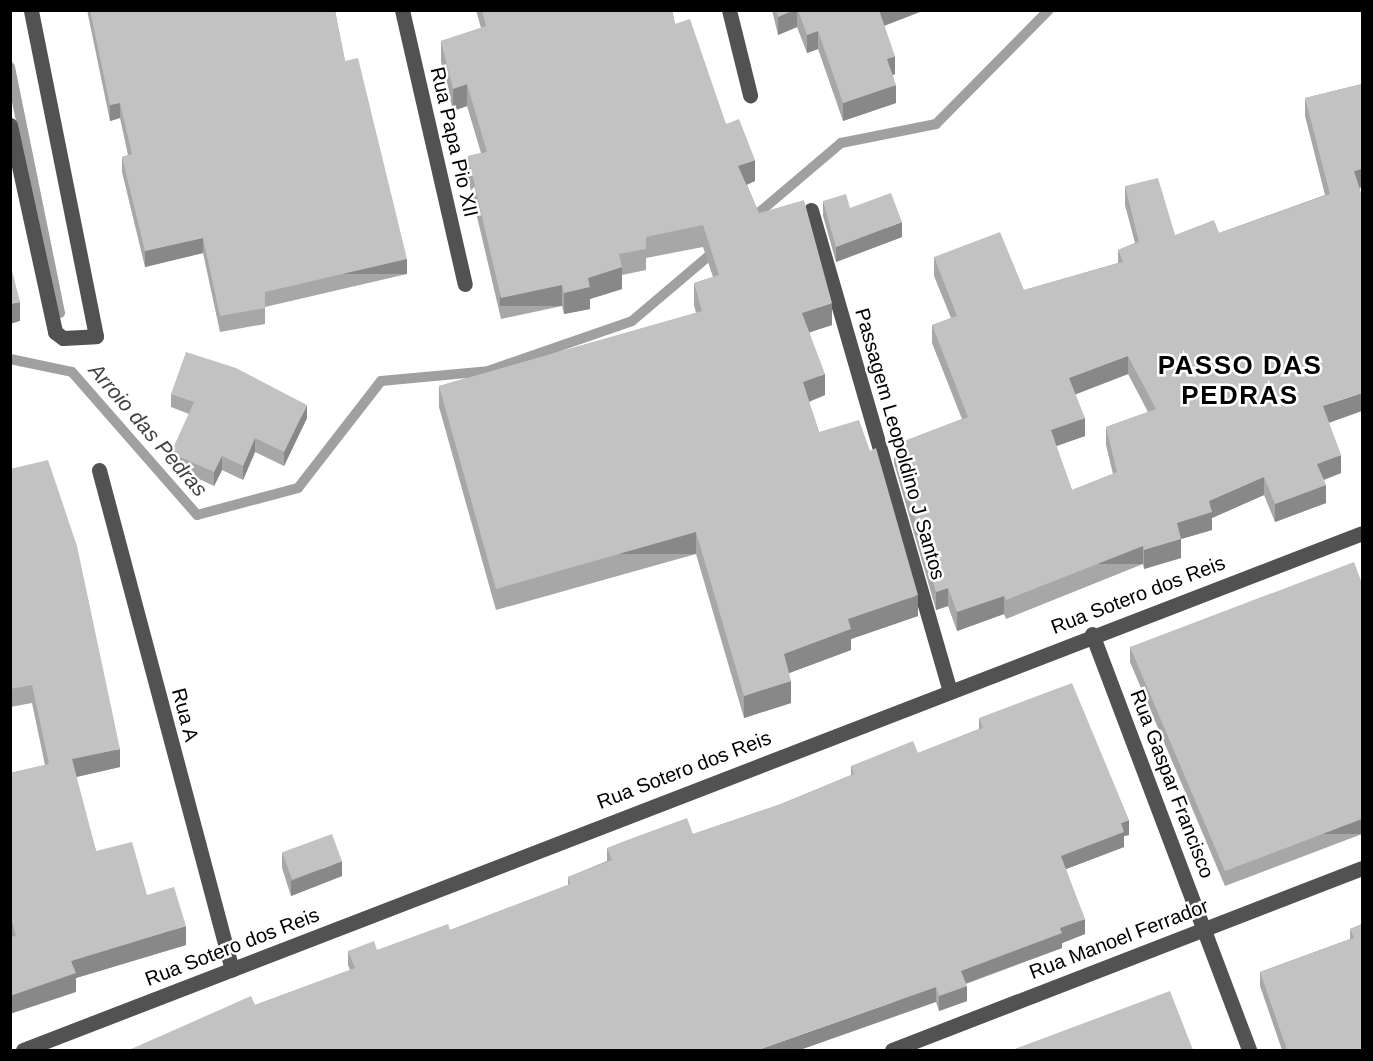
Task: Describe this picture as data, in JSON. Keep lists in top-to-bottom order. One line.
{"streets":{"street":["Rua Papa Pio XII","Passagem Leopoldino J Santos","Rua Sotero dos Reis","Rua A","Rua Gaspar Francisco","Rua Manoel Ferrador"]},"crossings":[["Passagem Leopoldino J Santos","Rua Sotero dos Reis"],["Rua Sotero dos Reis","Rua A"],["Rua Sotero dos Reis","Rua Gaspar Francisco"],["Rua Gaspar Francisco","Rua Manoel Ferrador"]],"districts":["PASSO DAS PEDRAS"],"water":["Arroio das Pedras"]}
